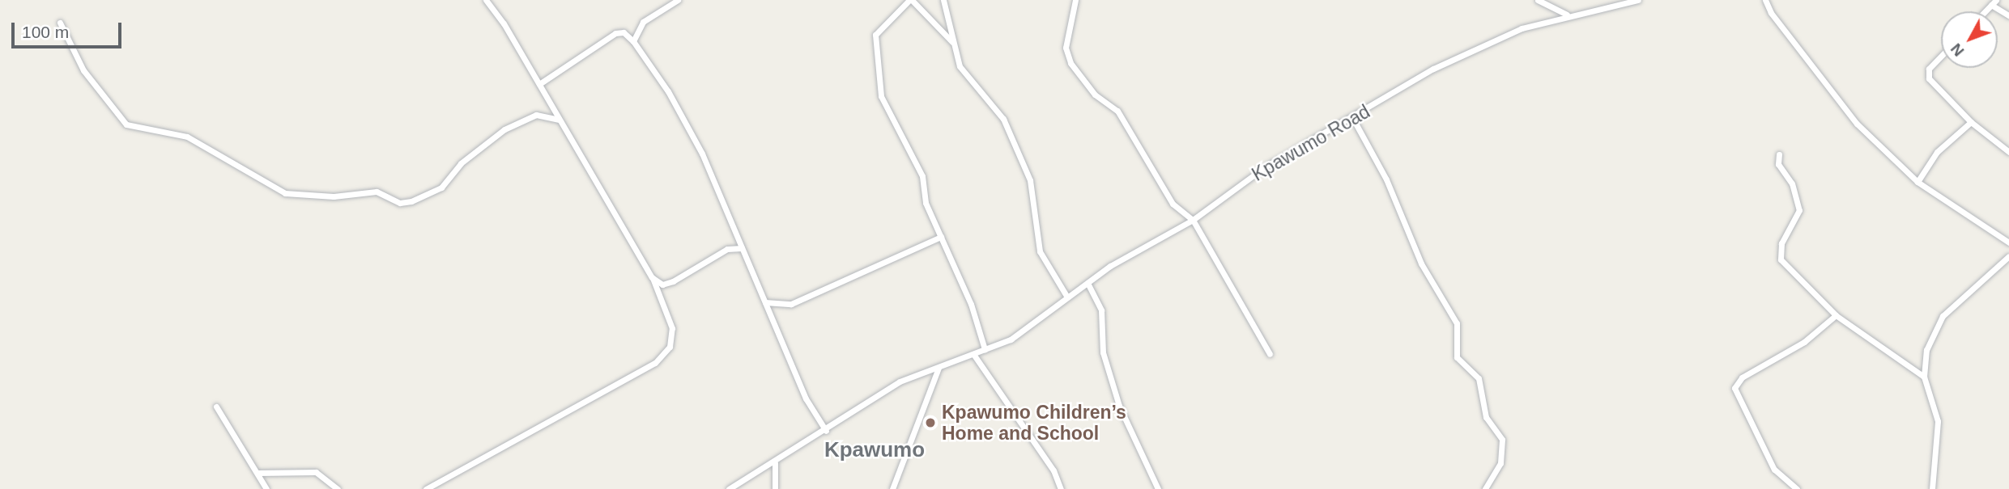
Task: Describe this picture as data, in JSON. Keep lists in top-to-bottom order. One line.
{"streets":{"street":["Kpawumo Road"]},"districts":["Kpawumo"],"places":["Kpawumo Children’s Home and School"],"scale_bar":"100 m","north":"bottom left"}
